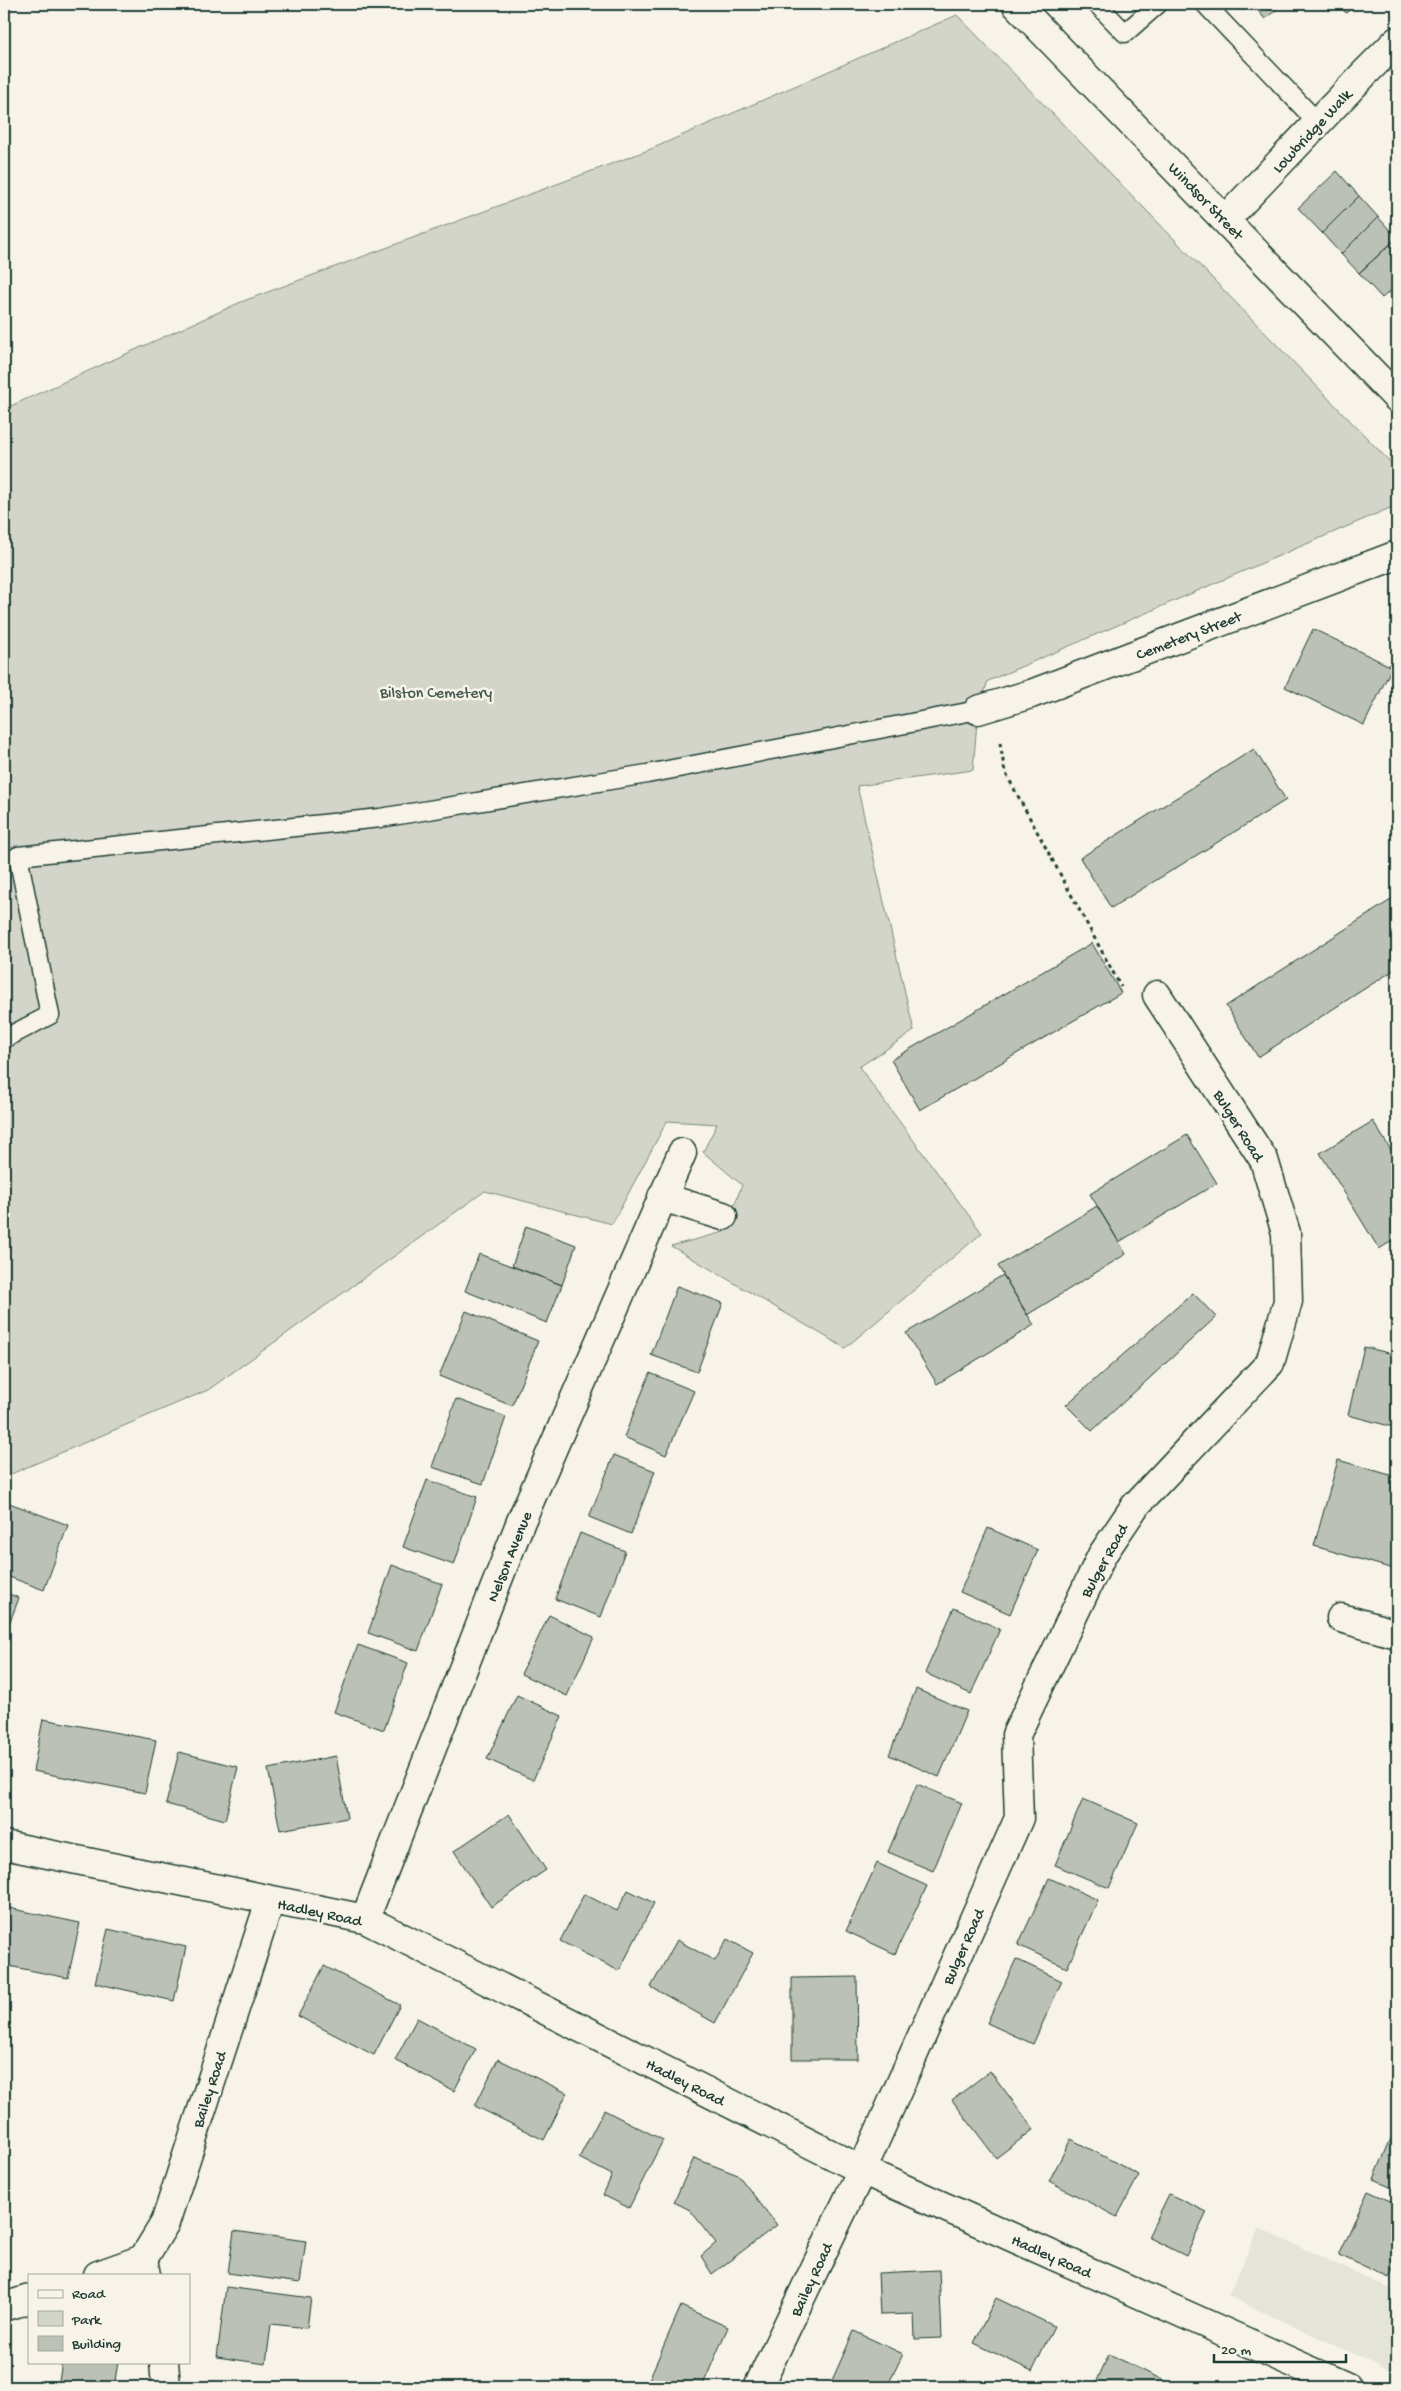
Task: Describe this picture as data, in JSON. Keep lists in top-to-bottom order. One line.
{"streets":{"street":["Lowbridge Walk","Windsor Street","Cemetery Street","Bulger Road","Nelson Avenue","Hadley Road","Bailey Road"]},"crossings":[["Lowbridge Walk","Windsor Street"],["Bulger Road","Hadley Road"],["Bulger Road","Bailey Road"],["Nelson Avenue","Hadley Road"],["Hadley Road","Bailey Road"]],"parks":["Bilston Cemetery"],"legend":["Road","Park","Building"],"scale_bar":"20 m"}
